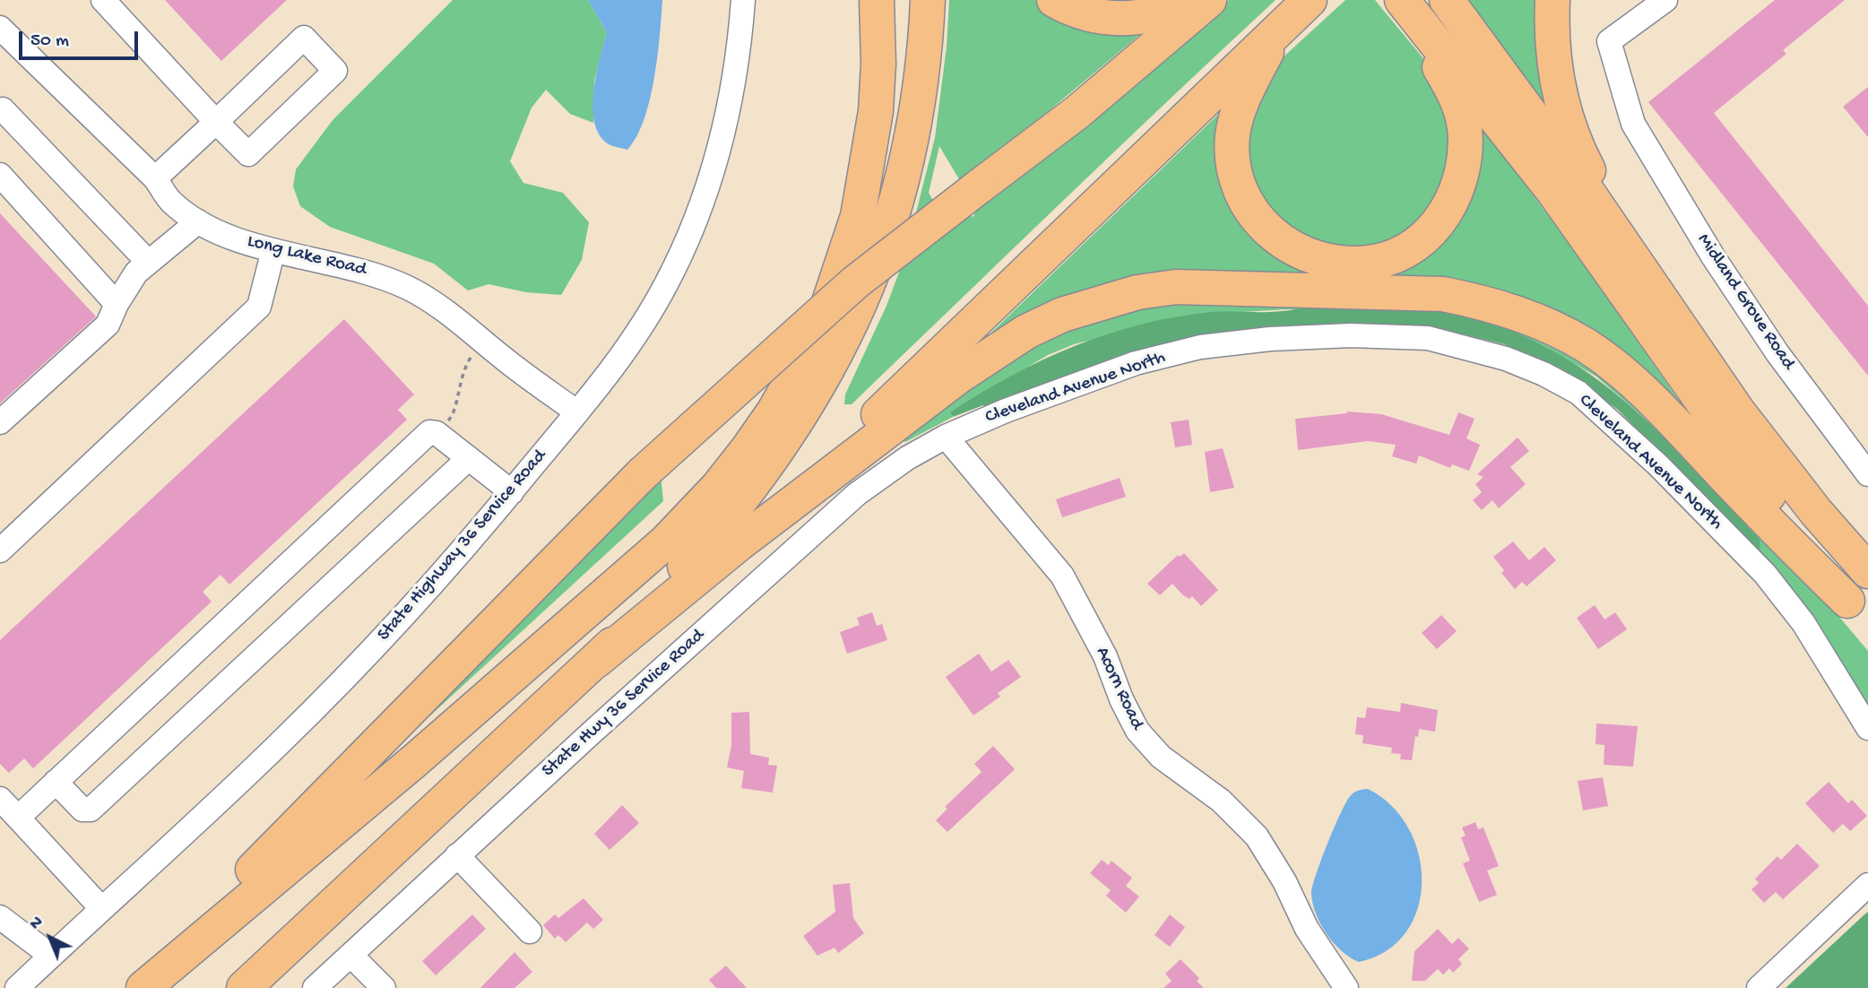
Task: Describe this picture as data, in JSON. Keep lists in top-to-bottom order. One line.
{"streets":{"street":["Long Lake Road","Midland Grove Road","Cleveland Avenue North","State Highway 36 Service Road","Acorn Road","State Hwy 36 Service Road"]},"crossings":[["Long Lake Road","State Highway 36 Service Road"],["Cleveland Avenue North","Acorn Road"],["Cleveland Avenue North","State Hwy 36 Service Road"],["Acorn Road","State Hwy 36 Service Road"]],"scale_bar":"50 m","north":"top left"}
